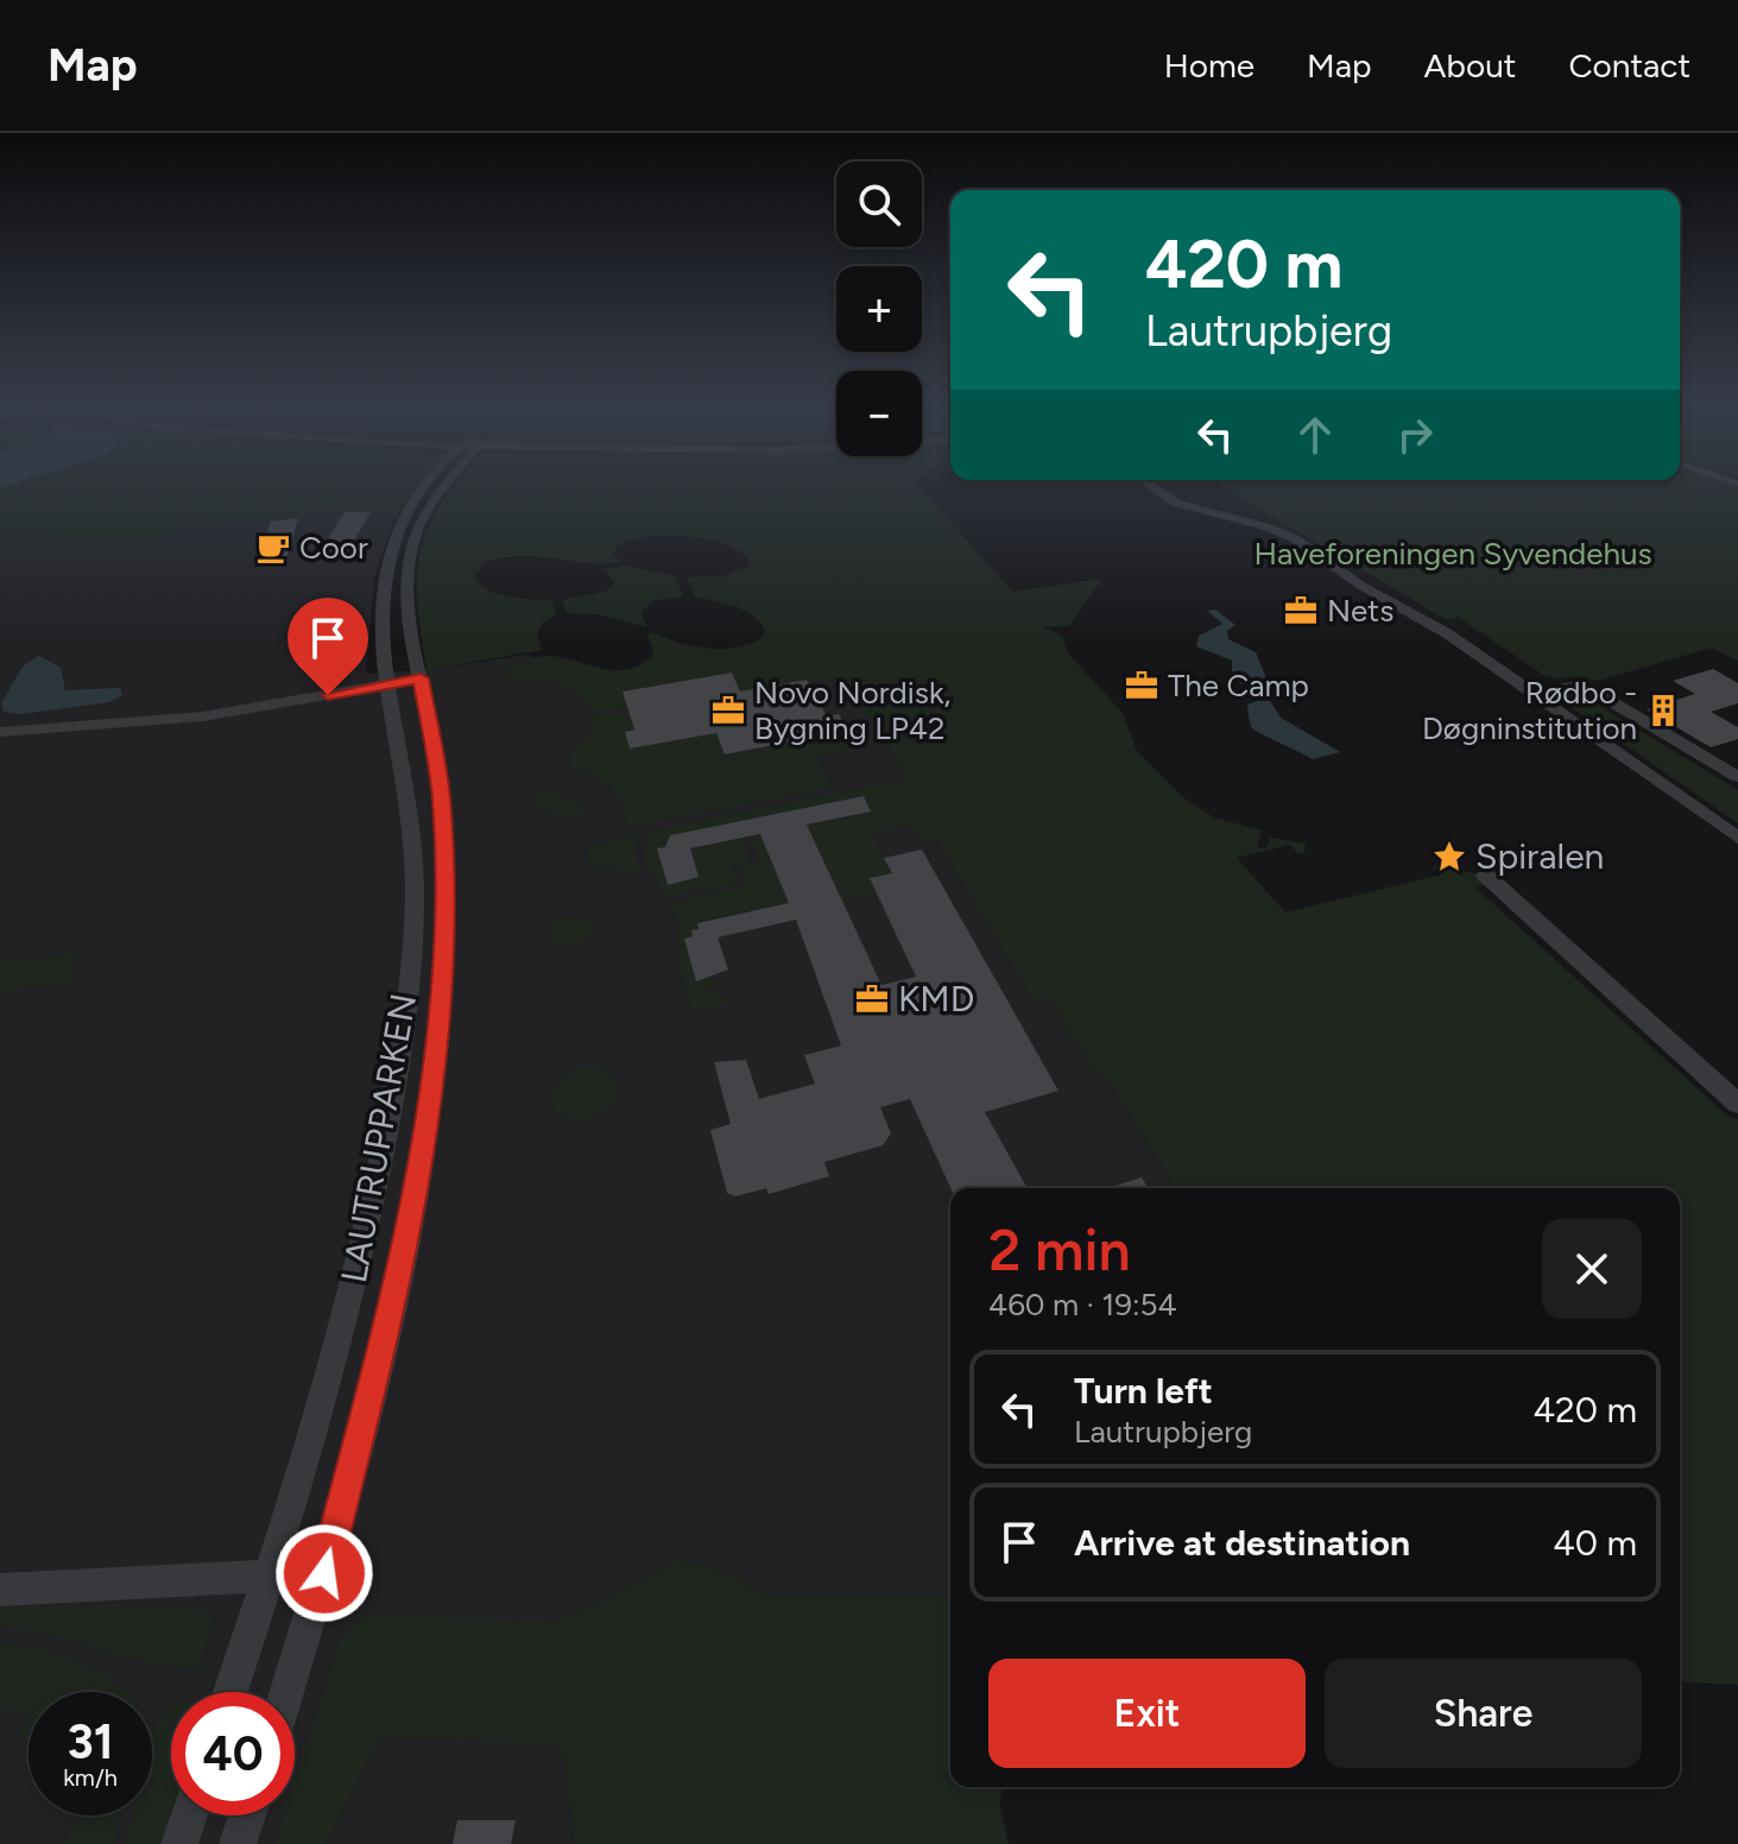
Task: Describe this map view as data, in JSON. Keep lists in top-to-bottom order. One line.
{"streets":{"street":["LAUTRUPPARKEN"]},"parks":["Haveforeningen Syvendehus"],"places":{"cafe":["Coor"],"office":["Nets","The Camp","Novo Nordisk, Bygning LP42","KMD"],"building":["Rødbo - Døgninstitution"],"place":["Spiralen"]},"page":{"header":"Map","nav":["Home","Map","About","Contact"],"map_buttons":["+","−"],"turn":["420 m","Lautrupbjerg"],"heading":["2 min","460 m · 19:54"],"list":[{"name":"Turn left","note":"Lautrupbjerg","value":"420 m"},{"name":"Arrive at destination","value":"40 m"}],"buttons":["Exit","Share"],"speed":"31 km/h","limit":"40"}}
